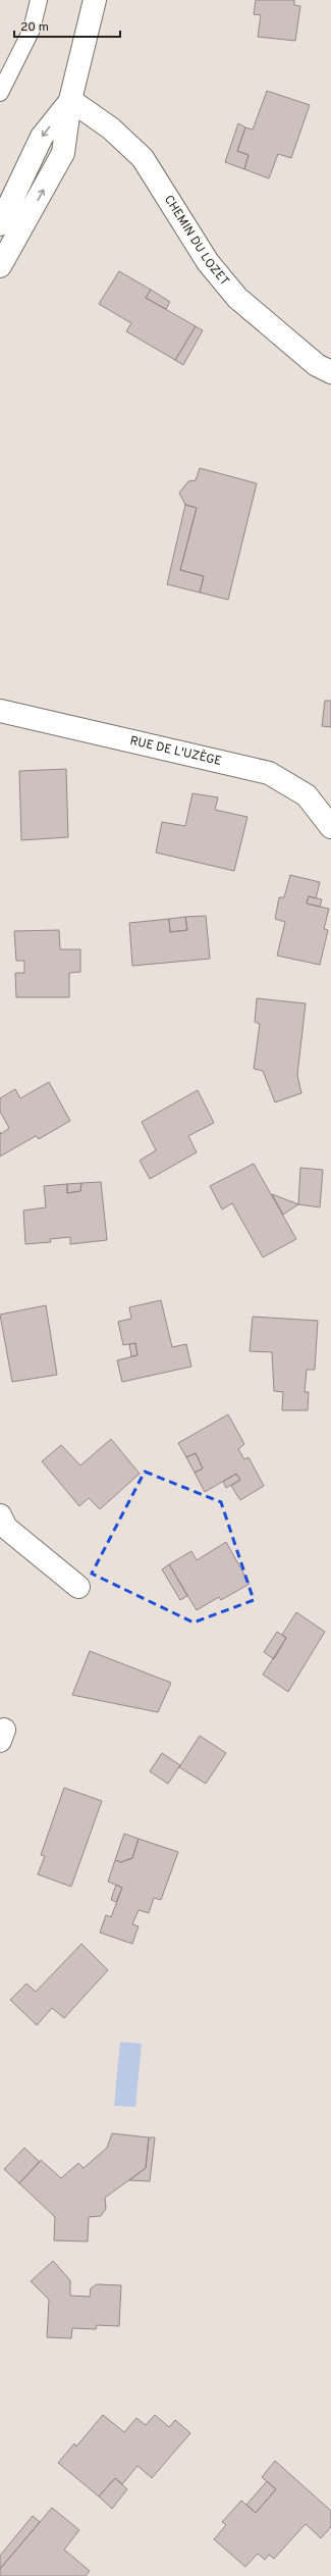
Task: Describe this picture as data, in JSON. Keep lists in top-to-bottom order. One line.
{"streets":{"street":["CHEMIN DU LOZET","RUE DE L'UZÈGE"]},"scale_bar":"20 m"}
